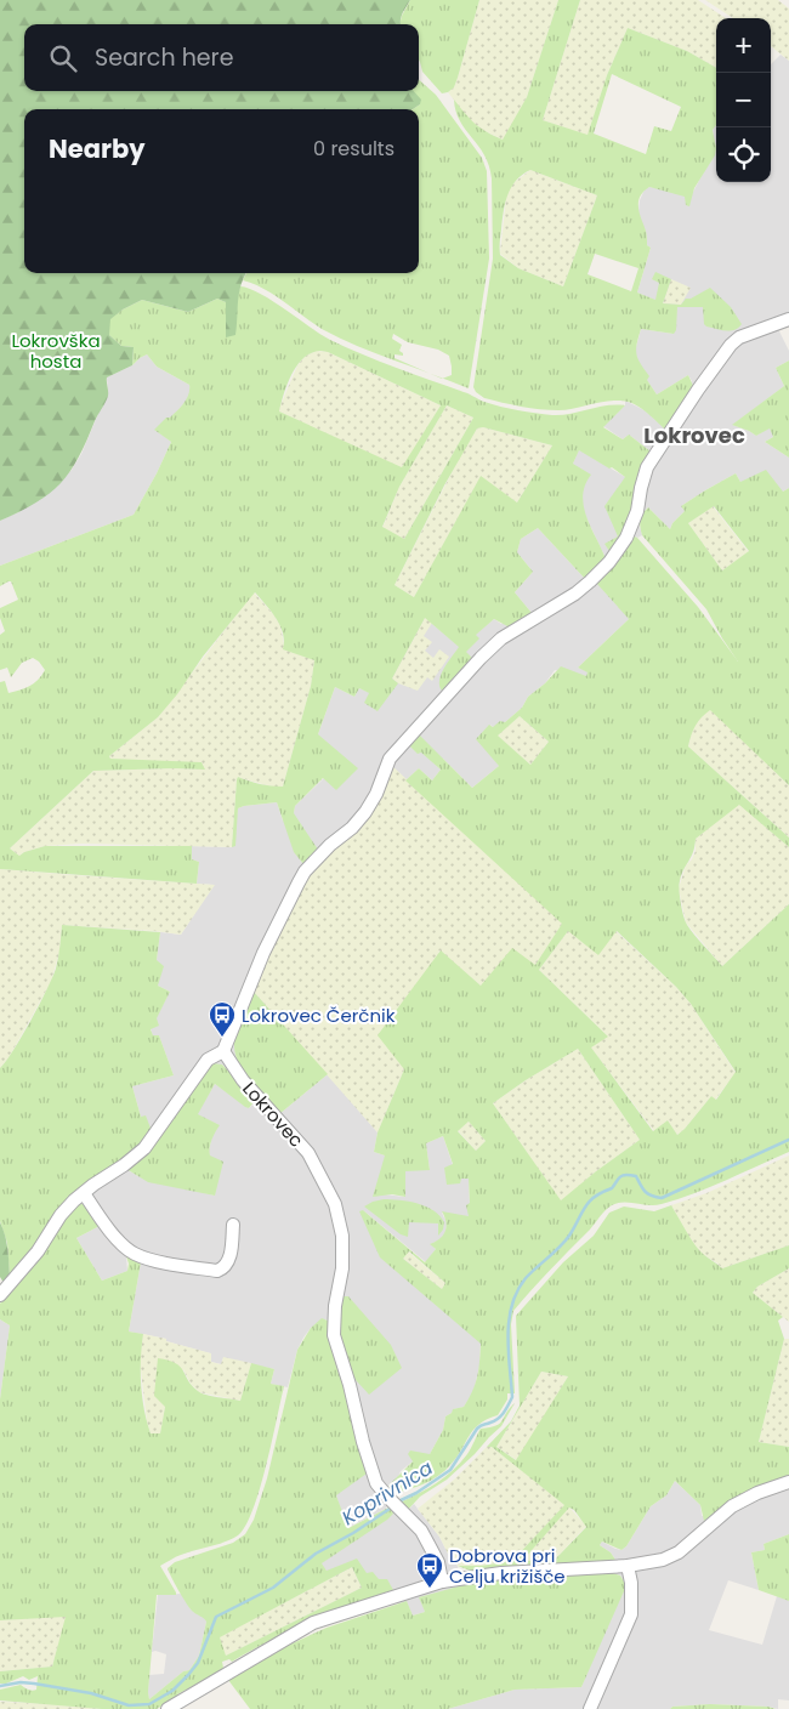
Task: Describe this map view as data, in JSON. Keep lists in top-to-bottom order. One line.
{"streets":{"street":["Lokrovec"]},"districts":["Lokrovec"],"water":["Koprivnica"],"parks":["Lokrovška hosta"],"places":{"bus stop":["Lokrovec Čerčnik","Dobrova pri Celju križišče"]},"page":{"map_buttons":["+","−"],"search":"Search here","heading":["Nearby","0 results"]}}
